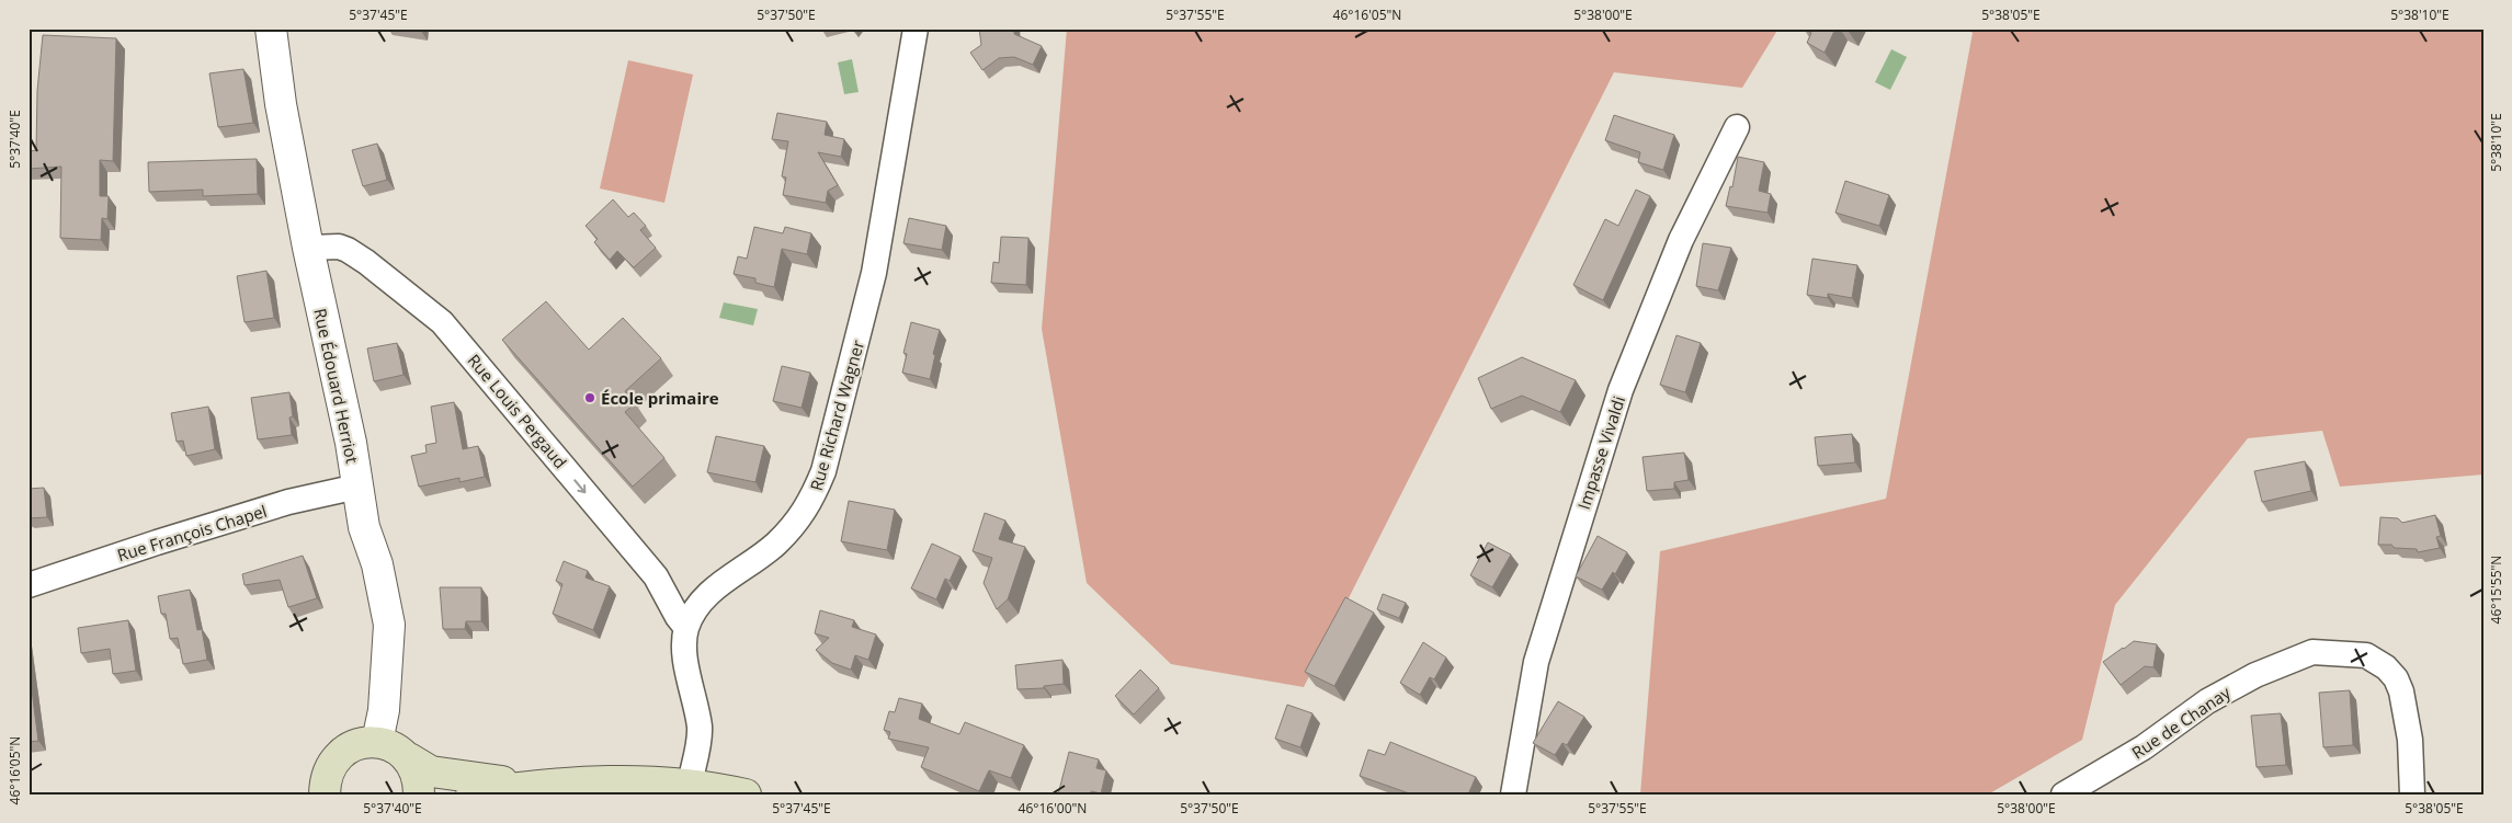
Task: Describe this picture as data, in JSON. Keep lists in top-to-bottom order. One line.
{"streets":{"street":["Rue Édouard Herriot","Rue Louis Pergaud","Rue Richard Wagner","Impasse Vivaldi","Rue François Chapel","Rue de Chanay"]},"crossings":[["Rue Édouard Herriot","Rue Louis Pergaud"],["Rue Édouard Herriot","Rue François Chapel"],["Rue Louis Pergaud","Rue Richard Wagner"]],"one_way":["Rue Louis Pergaud"],"places":["École primaire"],"coordinates":["5°37'45\"E","5°37'50\"E","5°37'55\"E","46°16'05\"N","5°38'00\"E","5°38'05\"E","5°38'10\"E","5°37'40\"E","46°15'55\"N","46°16'00\"N"]}
